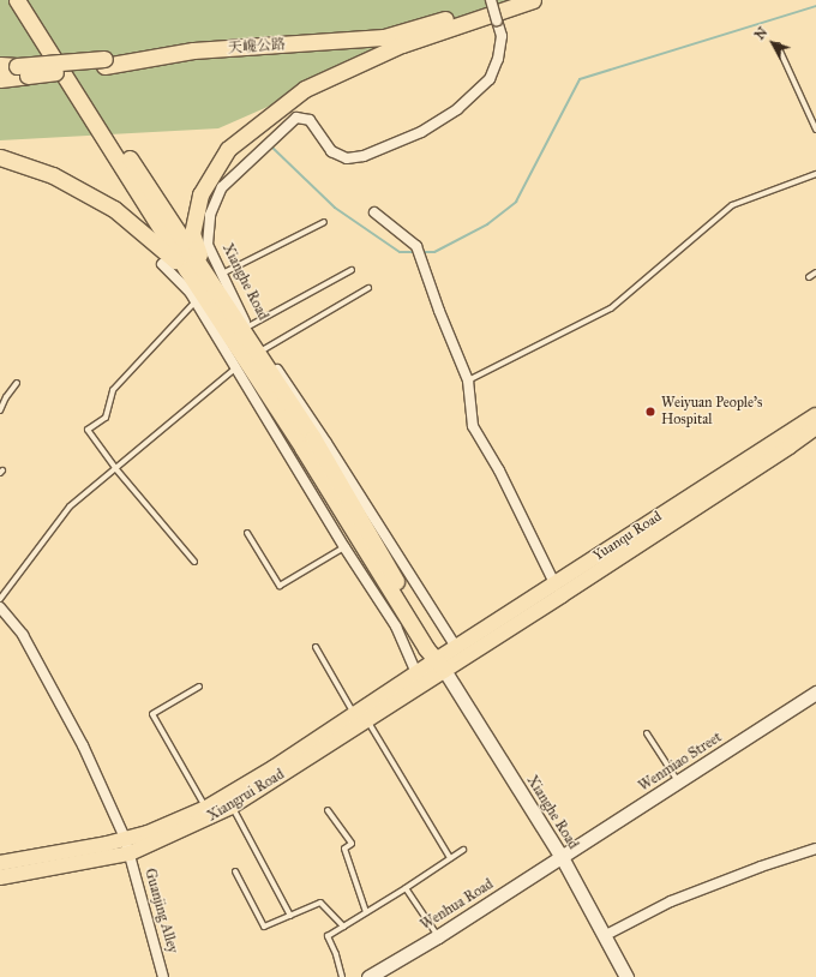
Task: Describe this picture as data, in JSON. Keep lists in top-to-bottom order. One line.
{"streets":{"highway":["天巉公路"],"main road":["Xianghe Road","Yuanqu Road","Wenmiao Street","Xiangrui Road","Wenhua Road"],"street":["Guanjing Alley"]},"crossings":[["Xianghe Road","Yuanqu Road"],["Xianghe Road","Wenmiao Street"],["Xianghe Road","Xiangrui Road"],["Xianghe Road","Wenhua Road"],["Yuanqu Road","Xiangrui Road"],["Wenmiao Street","Wenhua Road"],["Xiangrui Road","Guanjing Alley"]],"places":["Weiyuan People's Hospital"],"north":"top left"}
